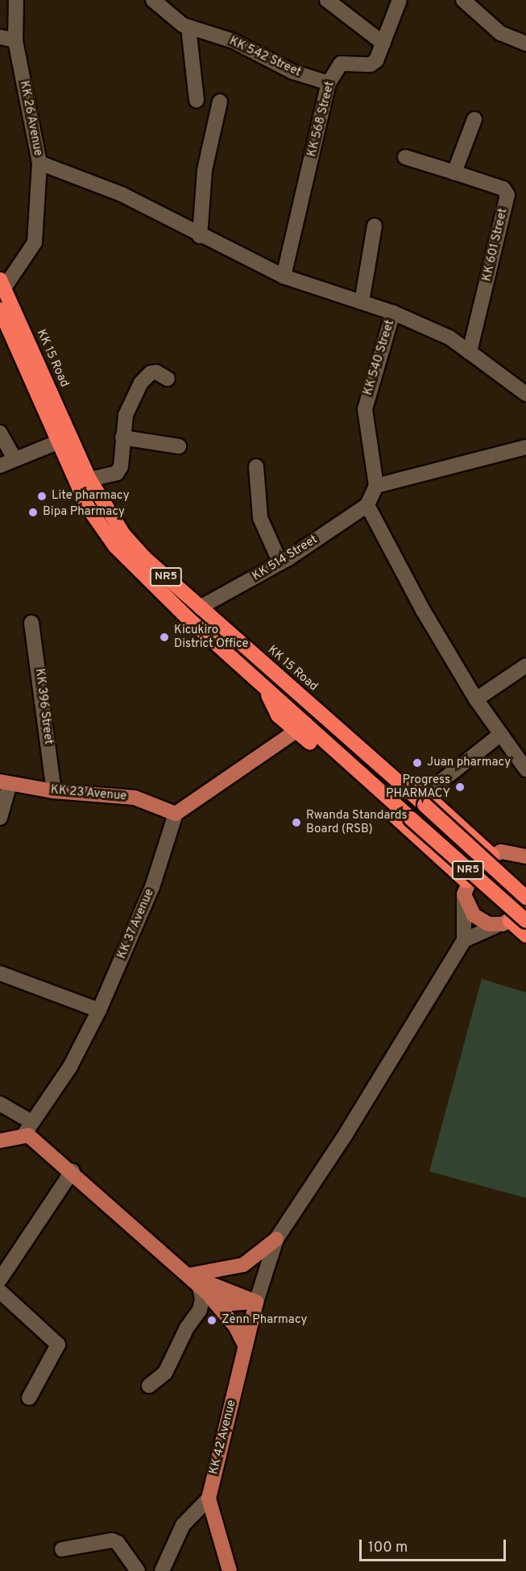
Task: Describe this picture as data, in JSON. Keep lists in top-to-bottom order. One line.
{"streets":{"highway":["KK 15 Road","NR5"],"main road":["KK 23 Avenue","KK 42 Avenue"],"street":["KK 542 Street","KK 26 Avenue","KK 568 Street","KK 601 Street","KK 540 Street","KK 514 Street","KK 396 Street","KK 37 Avenue"]},"crossings":[["KK 542 Street","KK 568 Street"],["KK 26 Avenue","KK 540 Street"],["KK 26 Avenue","KK 15 Road"],["KK 568 Street","KK 540 Street"],["KK 15 Road","KK 514 Street"],["KK 396 Street","KK 23 Avenue"],["KK 23 Avenue","KK 37 Avenue"]],"places":["Lite pharmacy","Bipa Pharmacy","Kicukiro District Office","Juan pharmacy","Progress PHARMACY","Rwanda Standards Board (RSB)","Zenn Pharmacy"],"scale_bar":"100 m"}
